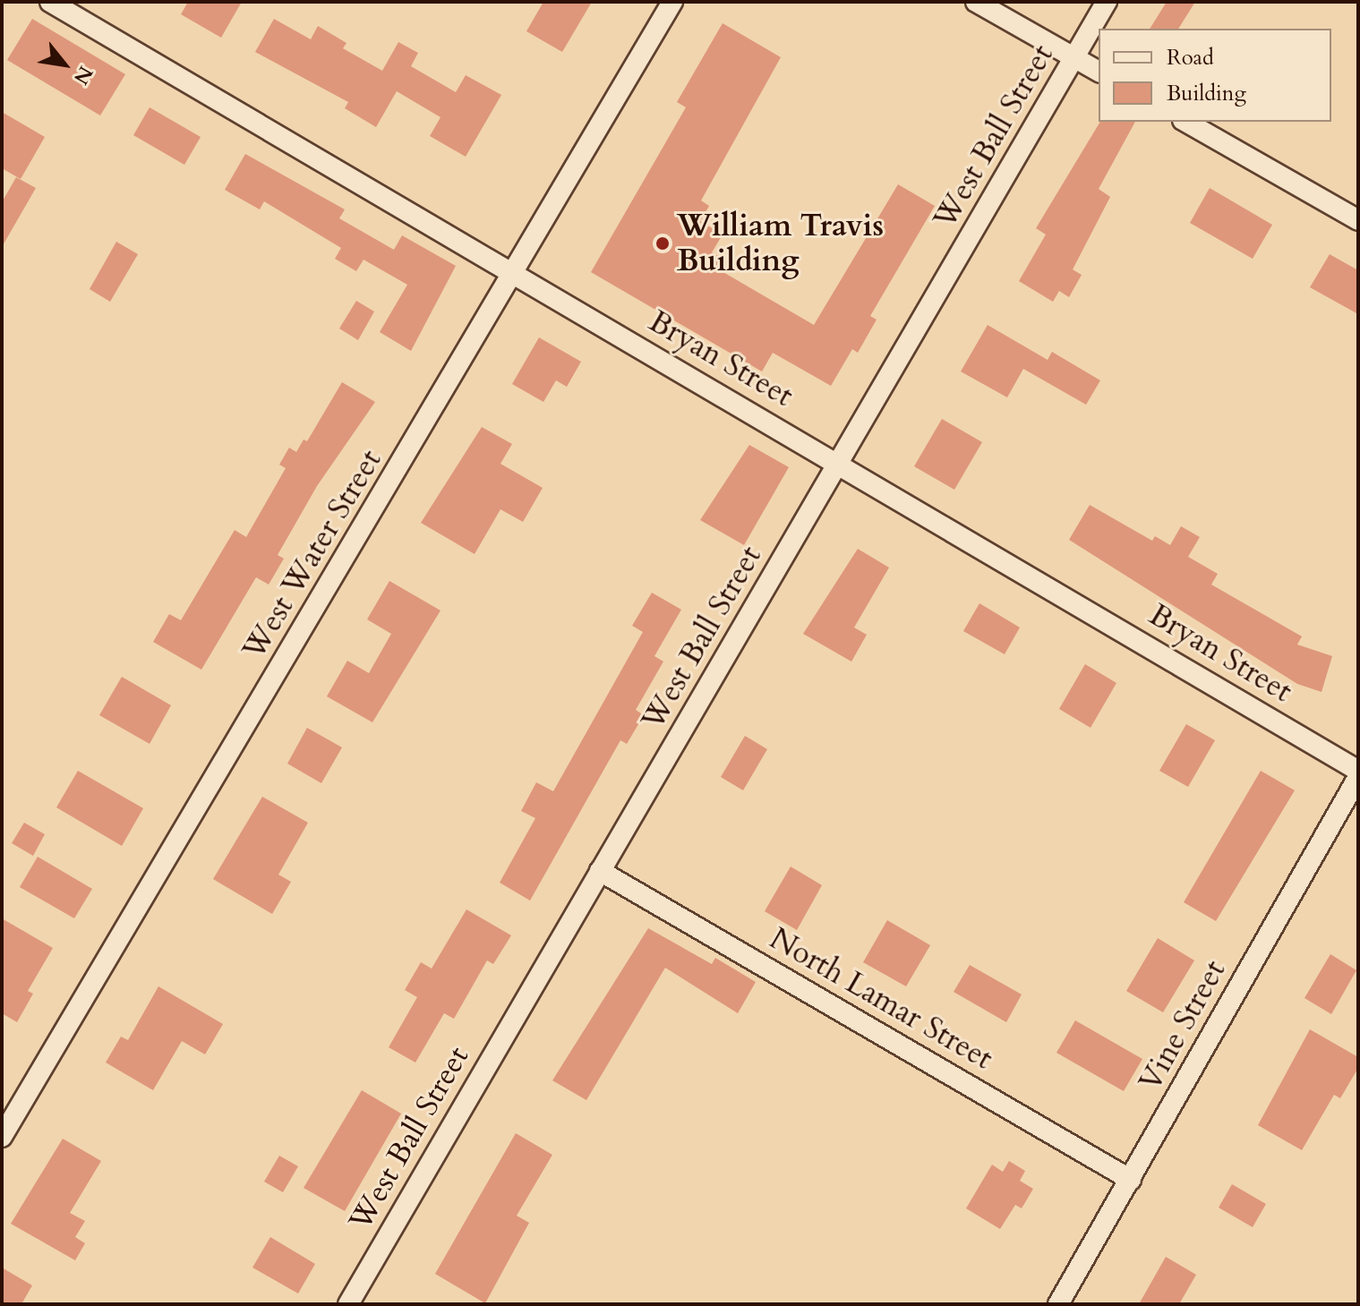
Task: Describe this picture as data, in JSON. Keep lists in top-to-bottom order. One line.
{"streets":{"street":["West Ball Street","Bryan Street","West Water Street","North Lamar Street","Vine Street"]},"crossings":[["West Ball Street","Bryan Street"],["West Ball Street","North Lamar Street"],["Bryan Street","West Water Street"],["North Lamar Street","Vine Street"]],"places":["William Travis Building"],"legend":["Road","Building"],"north":"bottom right"}
